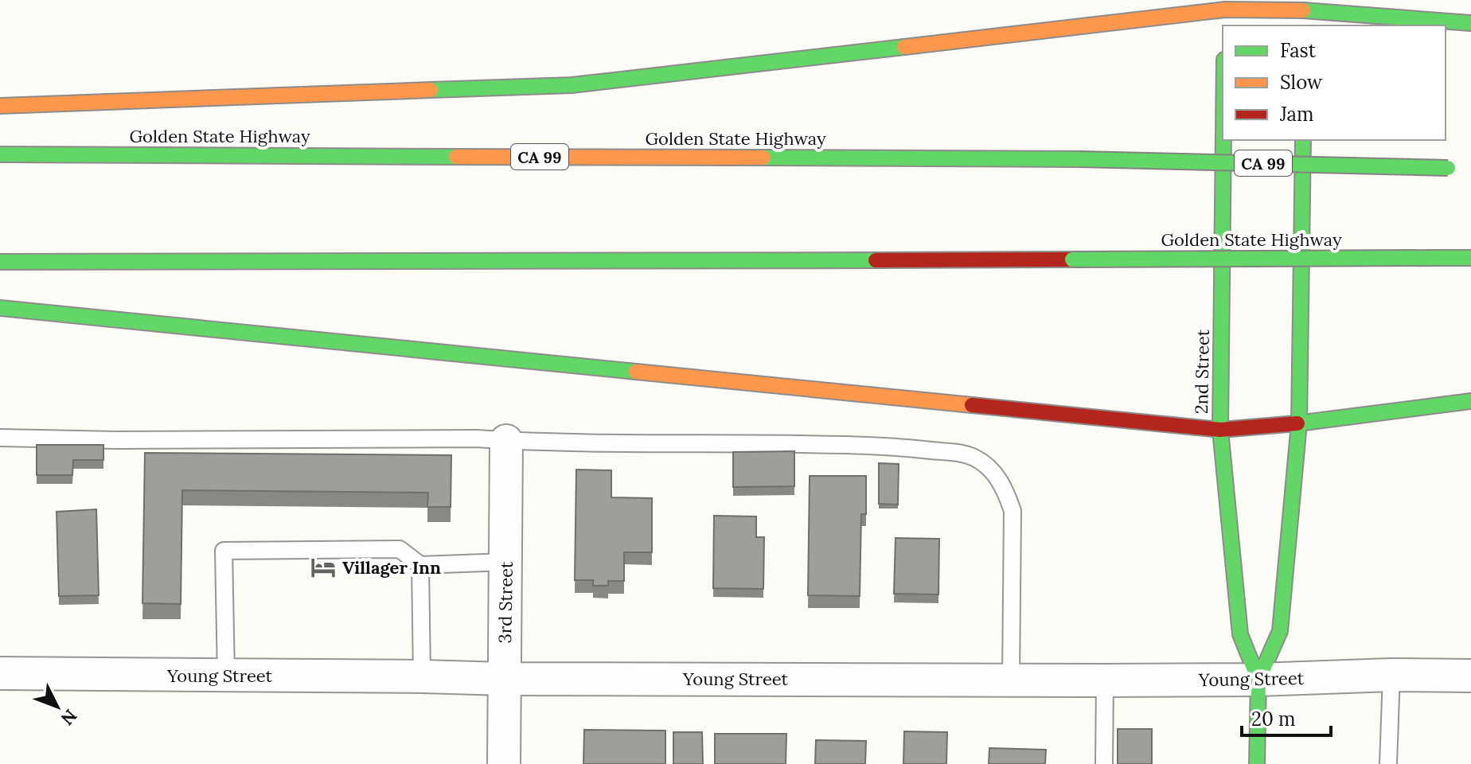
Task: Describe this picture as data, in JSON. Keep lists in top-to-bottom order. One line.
{"streets":{"main road":["Golden State Highway","CA 99","2nd Street"],"street":["3rd Street","Young Street"]},"crossings":[["2nd Street","Young Street"],["3rd Street","Young Street"]],"places":{"hotel":["Villager Inn"]},"legend":["Fast","Slow","Jam"],"scale_bar":"20 m","north":"bottom right"}
